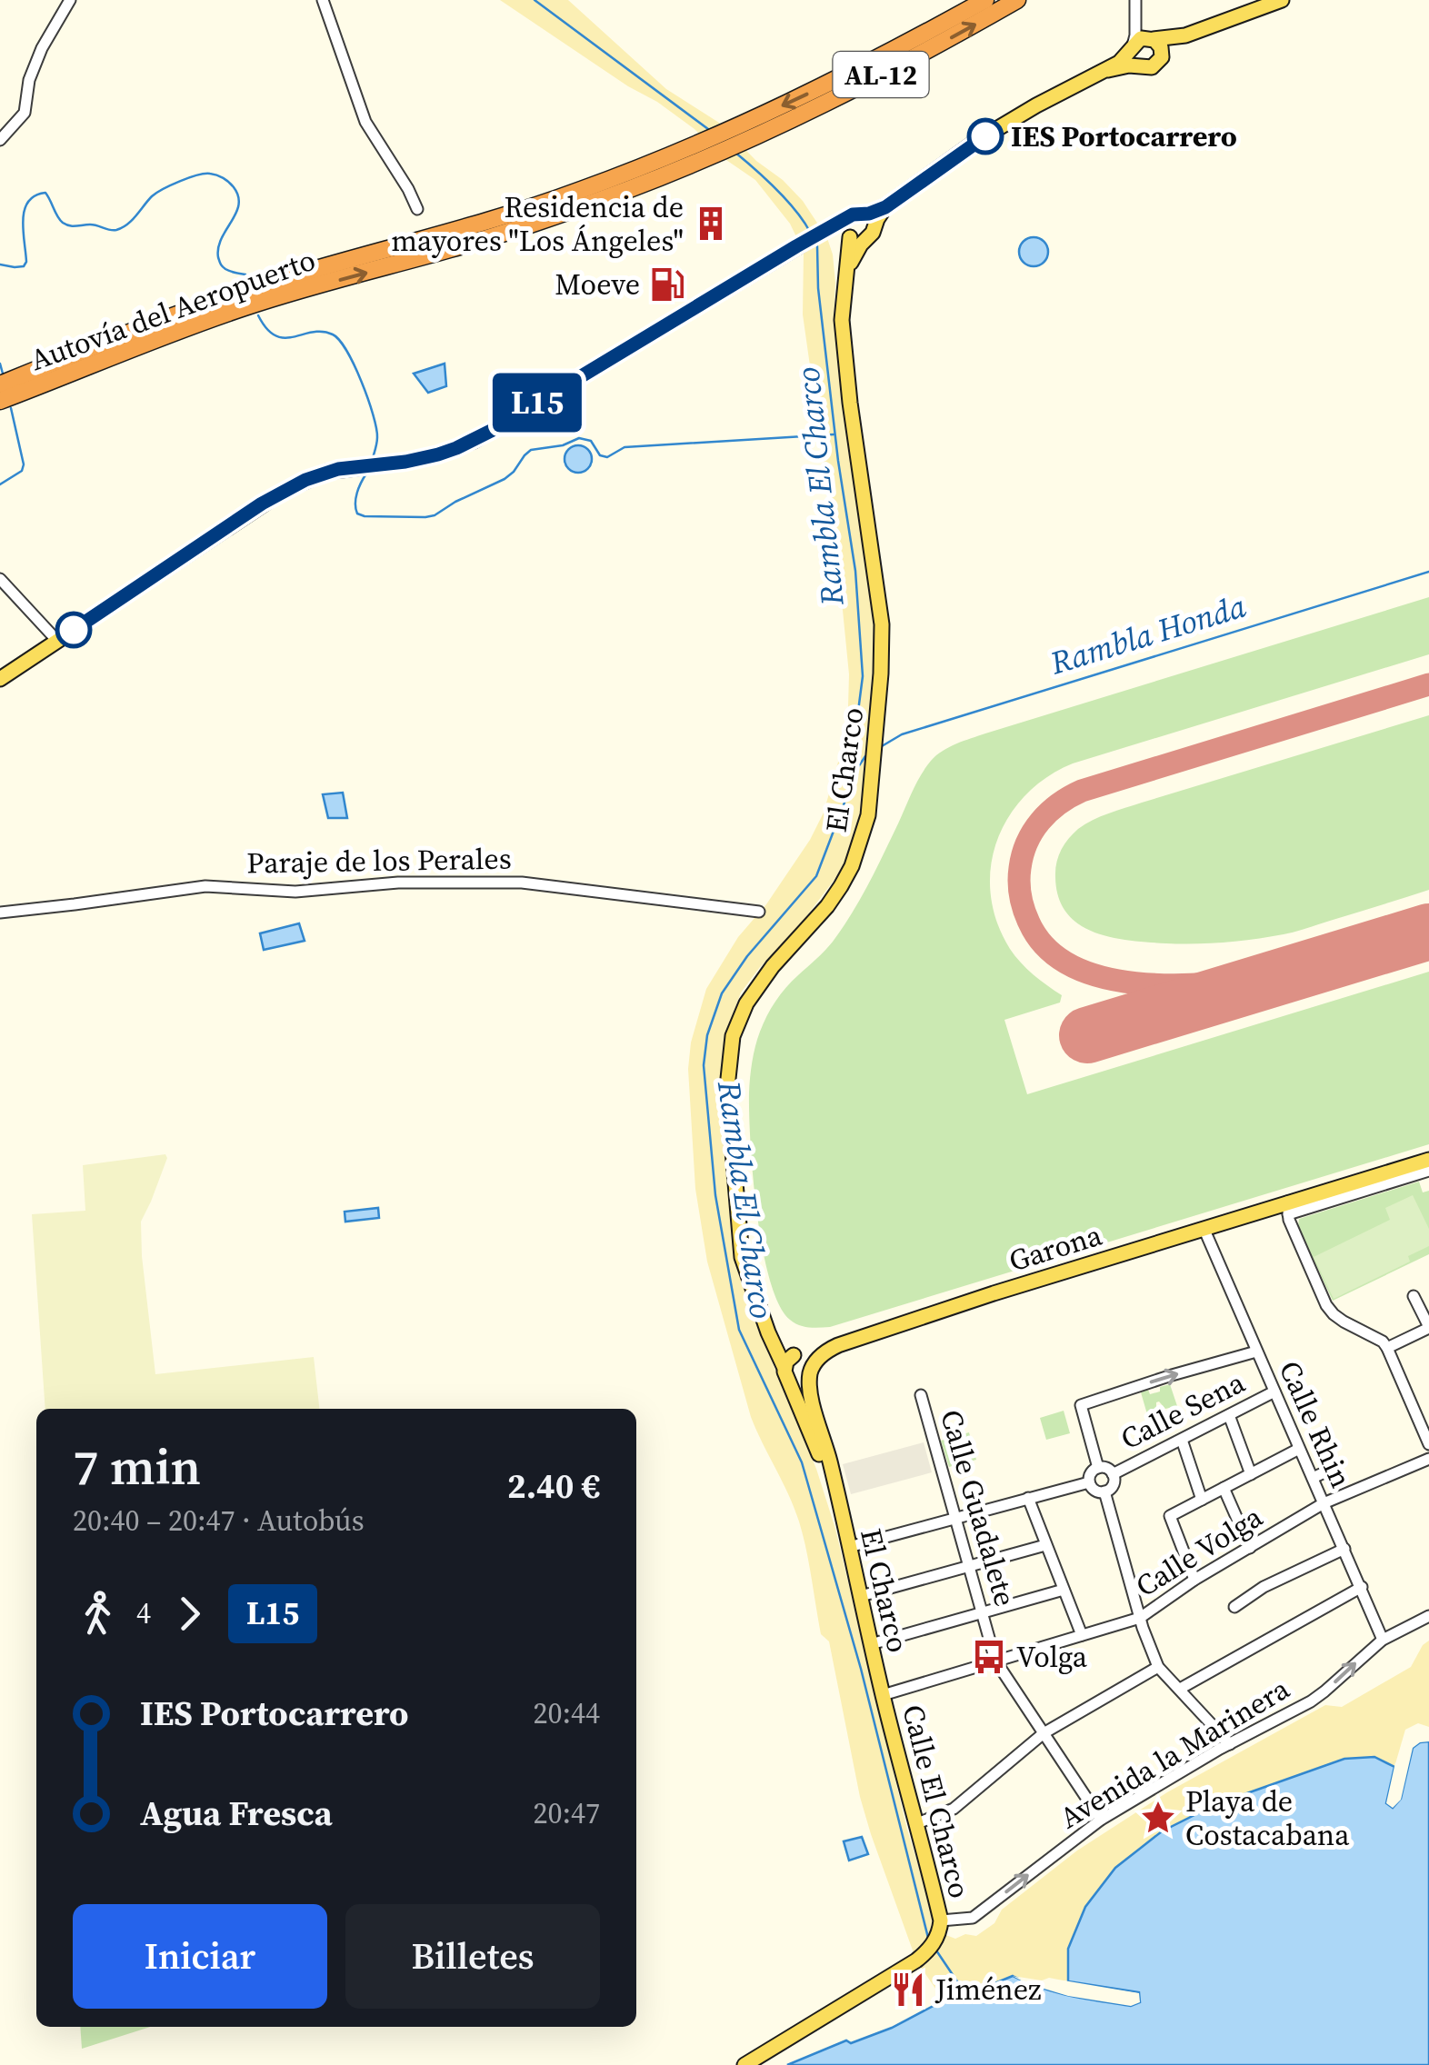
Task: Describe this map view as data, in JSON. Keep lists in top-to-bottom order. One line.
{"streets":{"highway":["AL-12","Autovía del Aeropuerto"],"main road":["El Charco","Garona","Calle El Charco"],"street":["Paraje de los Perales","Calle Sena","Calle Rhin","Calle Guadalete","Calle Volga","Avenida la Marinera"]},"crossings":[["El Charco","Garona"],["El Charco","Calle Volga"],["El Charco","Calle El Charco"],["Garona","Calle Rhin"],["Calle Sena","Calle Rhin"],["Calle Rhin","Calle Volga"],["Calle Rhin","Avenida la Marinera"],["Calle Guadalete","Calle Volga"],["Calle Guadalete","Avenida la Marinera"],["Calle Volga","Calle El Charco"],["Avenida la Marinera","Calle El Charco"]],"water":["Rambla El Charco","Rambla Honda"],"places":{"other":["IES Portocarrero"],"building":["Residencia de mayores \"Los Ángeles\""],"fuel station":["Moeve"],"bus stop":["Volga"],"place":["Playa de Costacabana"],"restaurant":["Jiménez"]},"lines":["bus line L15"],"page":{"on_map":"L15","heading":["7 min","20:40 – 20:47 · Autobús","2.40 €"],"legs":["4","L15"],"list":[{"name":"IES Portocarrero","value":"20:44"},{"name":"Agua Fresca","value":"20:47"}],"buttons":["Iniciar","Billetes"]}}
